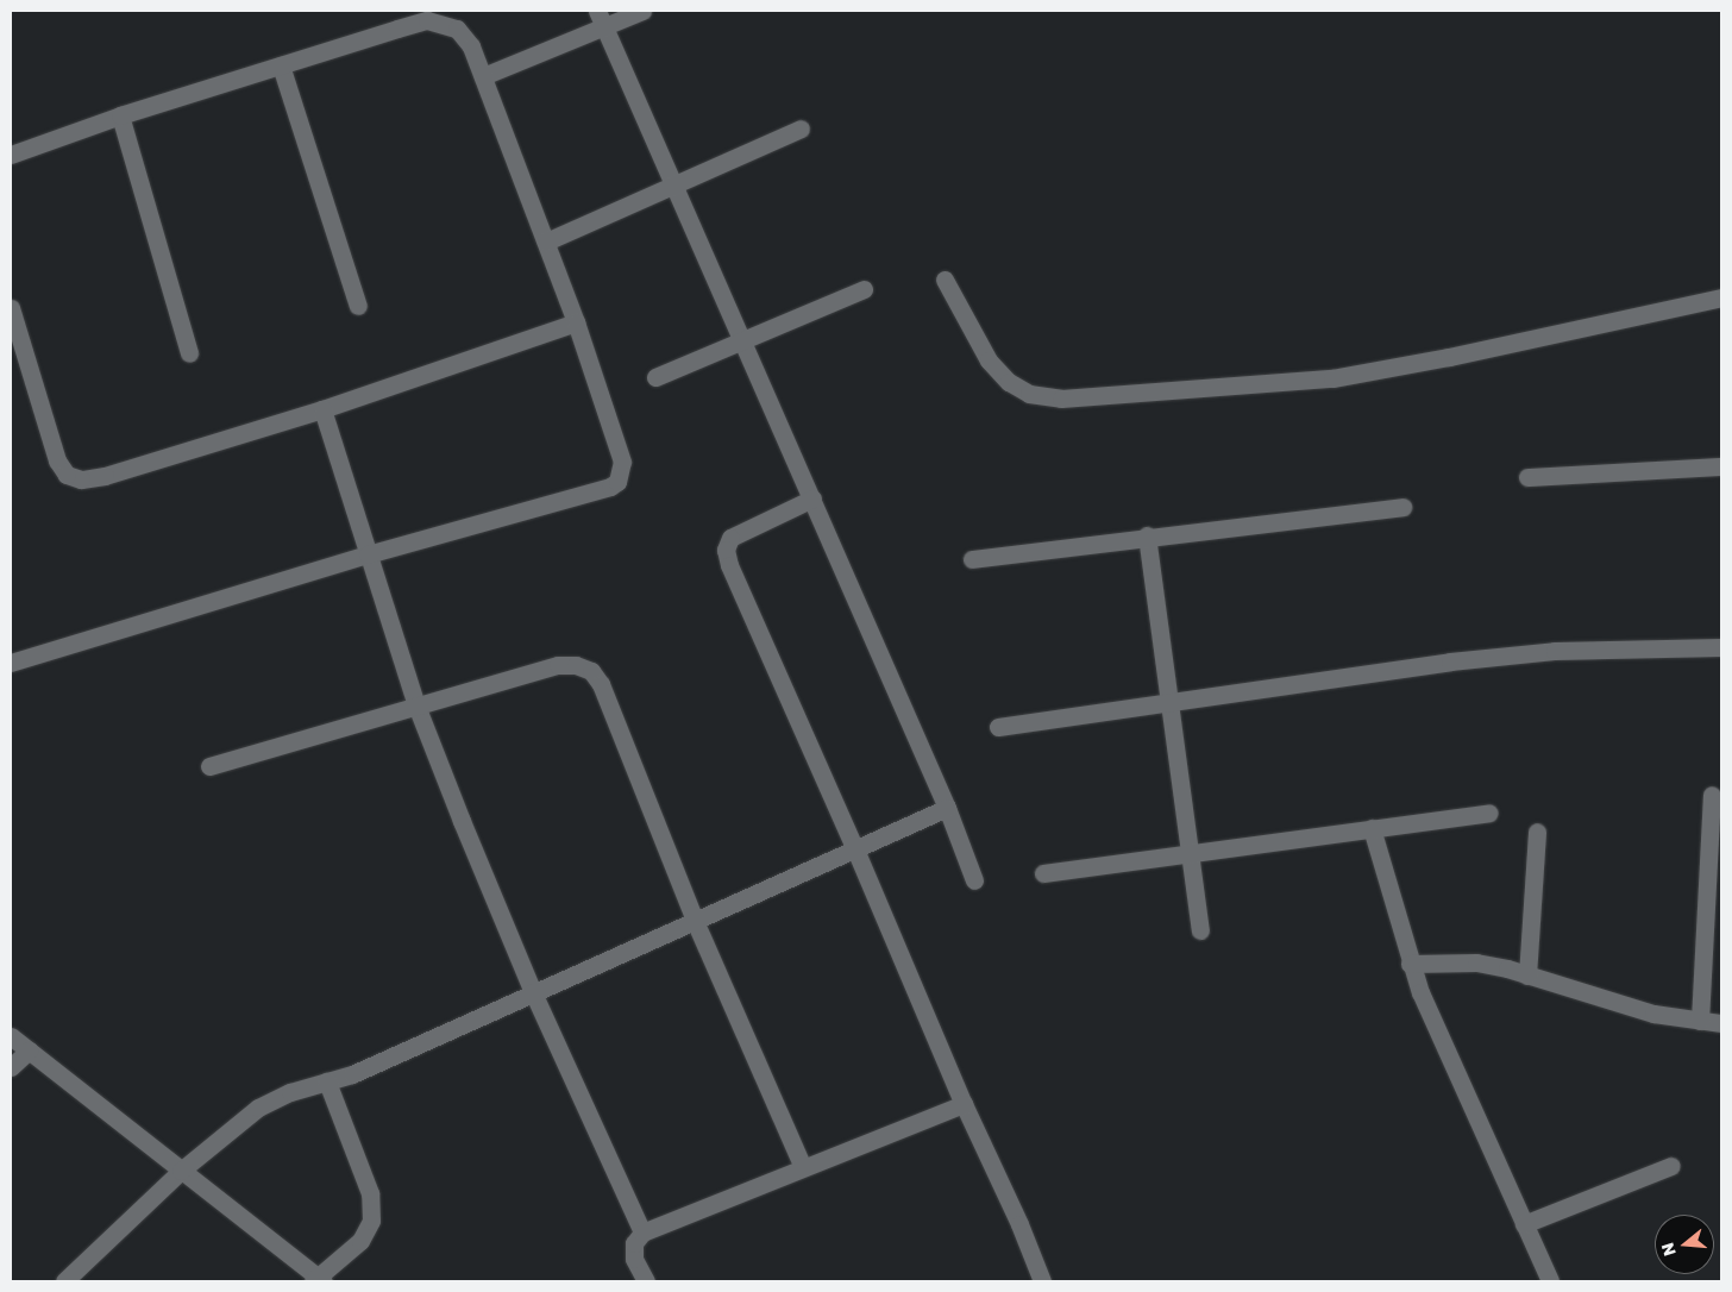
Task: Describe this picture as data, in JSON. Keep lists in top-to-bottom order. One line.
{"north":"left"}
